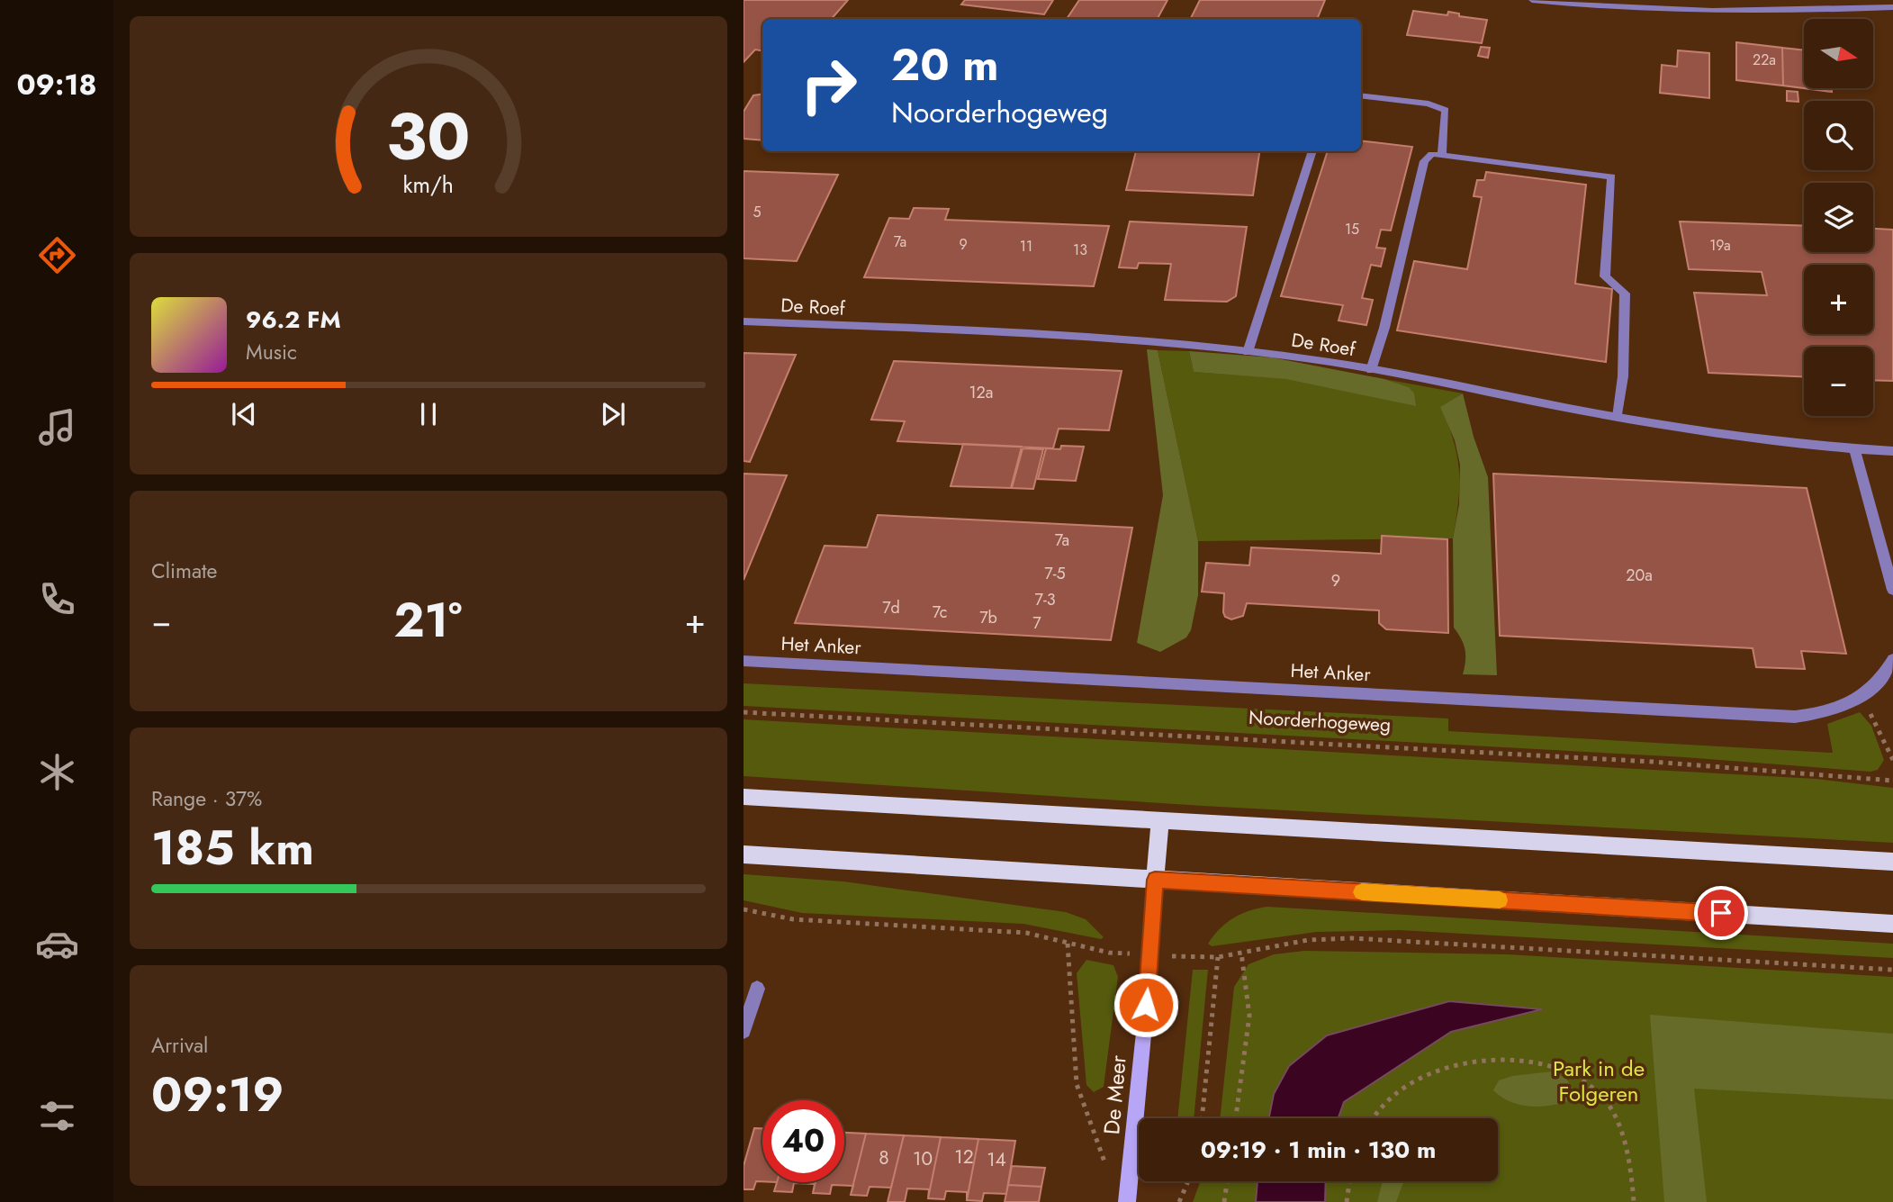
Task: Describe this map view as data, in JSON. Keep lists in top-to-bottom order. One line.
{"streets":{"street":["De Roef","Het Anker","De Meer"],"path":["Noorderhogeweg"]},"parks":["Park in de Folgeren"],"house_numbers":["22a","5","15","7a","9","19a","11","13","12a","7a","7-5","20a","9","7-3","7d","7c","7b","7","12","8","10","14"],"north":"right","page":{"tabs":"09:18","map_buttons":["+","−"],"turn":["20 m","Noorderhogeweg"],"song":["96.2 FM","Music"],"tile":["Climate",["Range · 37%","185 km"],["Arrival","09:19"]],"heat":["−","21°","+"],"limit":"40","trip":"09:19 · 1 min · 130 m","gauge":["30","km/h"]}}
